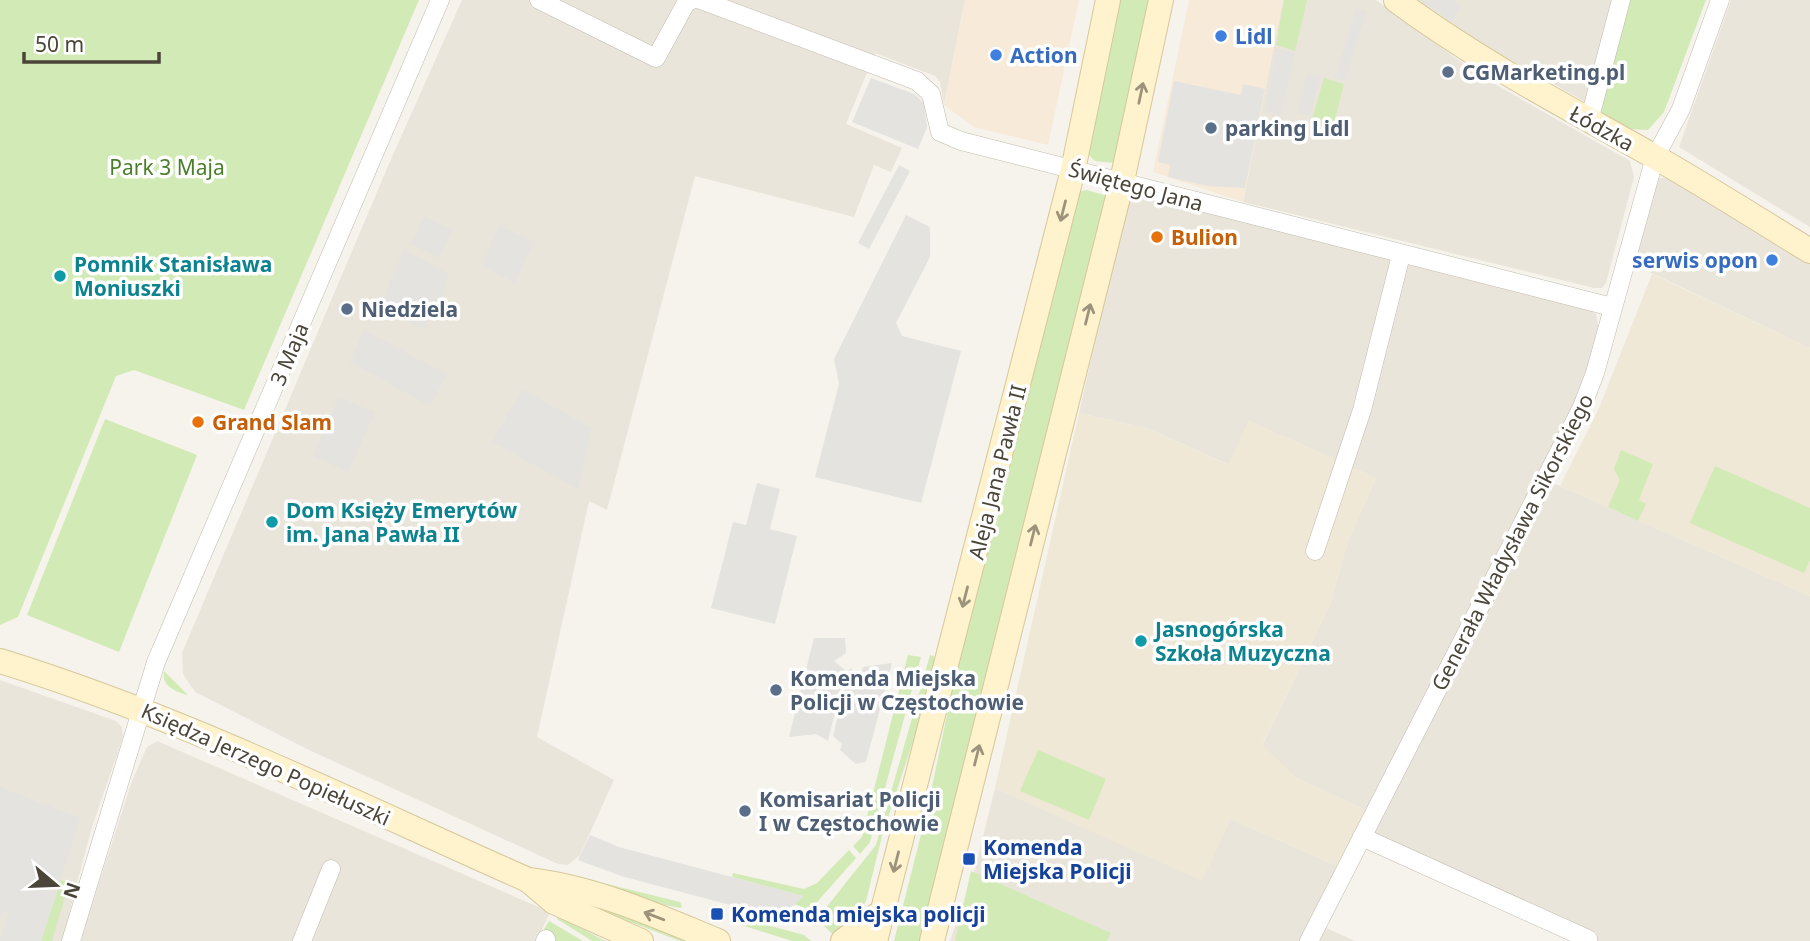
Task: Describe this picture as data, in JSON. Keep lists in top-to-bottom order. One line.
{"streets":{"street":["Łódzka","Świętego Jana","3 Maja","Aleja Jana Pawła II","Generała Władysława Sikorskiego","Księdza Jerzego Popiełuszki"]},"crossings":[["Łódzka","Generała Władysława Sikorskiego"],["Świętego Jana","Aleja Jana Pawła II"],["Świętego Jana","Generała Władysława Sikorskiego"],["3 Maja","Księdza Jerzego Popiełuszki"]],"parks":["Park 3 Maja"],"places":{"other":["Lidl","Action","CGMarketing.pl","parking Lidl","Bulion","serwis opon","Pomnik Stanisława Moniuszki","Niedziela","Grand Slam","Dom Księży Emerytów im. Jana Pawła II","Jasnogórska Szkoła Muzyczna","Komenda Miejska Policji w Częstochowie","Komisariat Policji I w Częstochowie"],"transit":["Komenda Miejska Policji","Komenda miejska policji"]},"scale_bar":"50 m","north":"right"}
